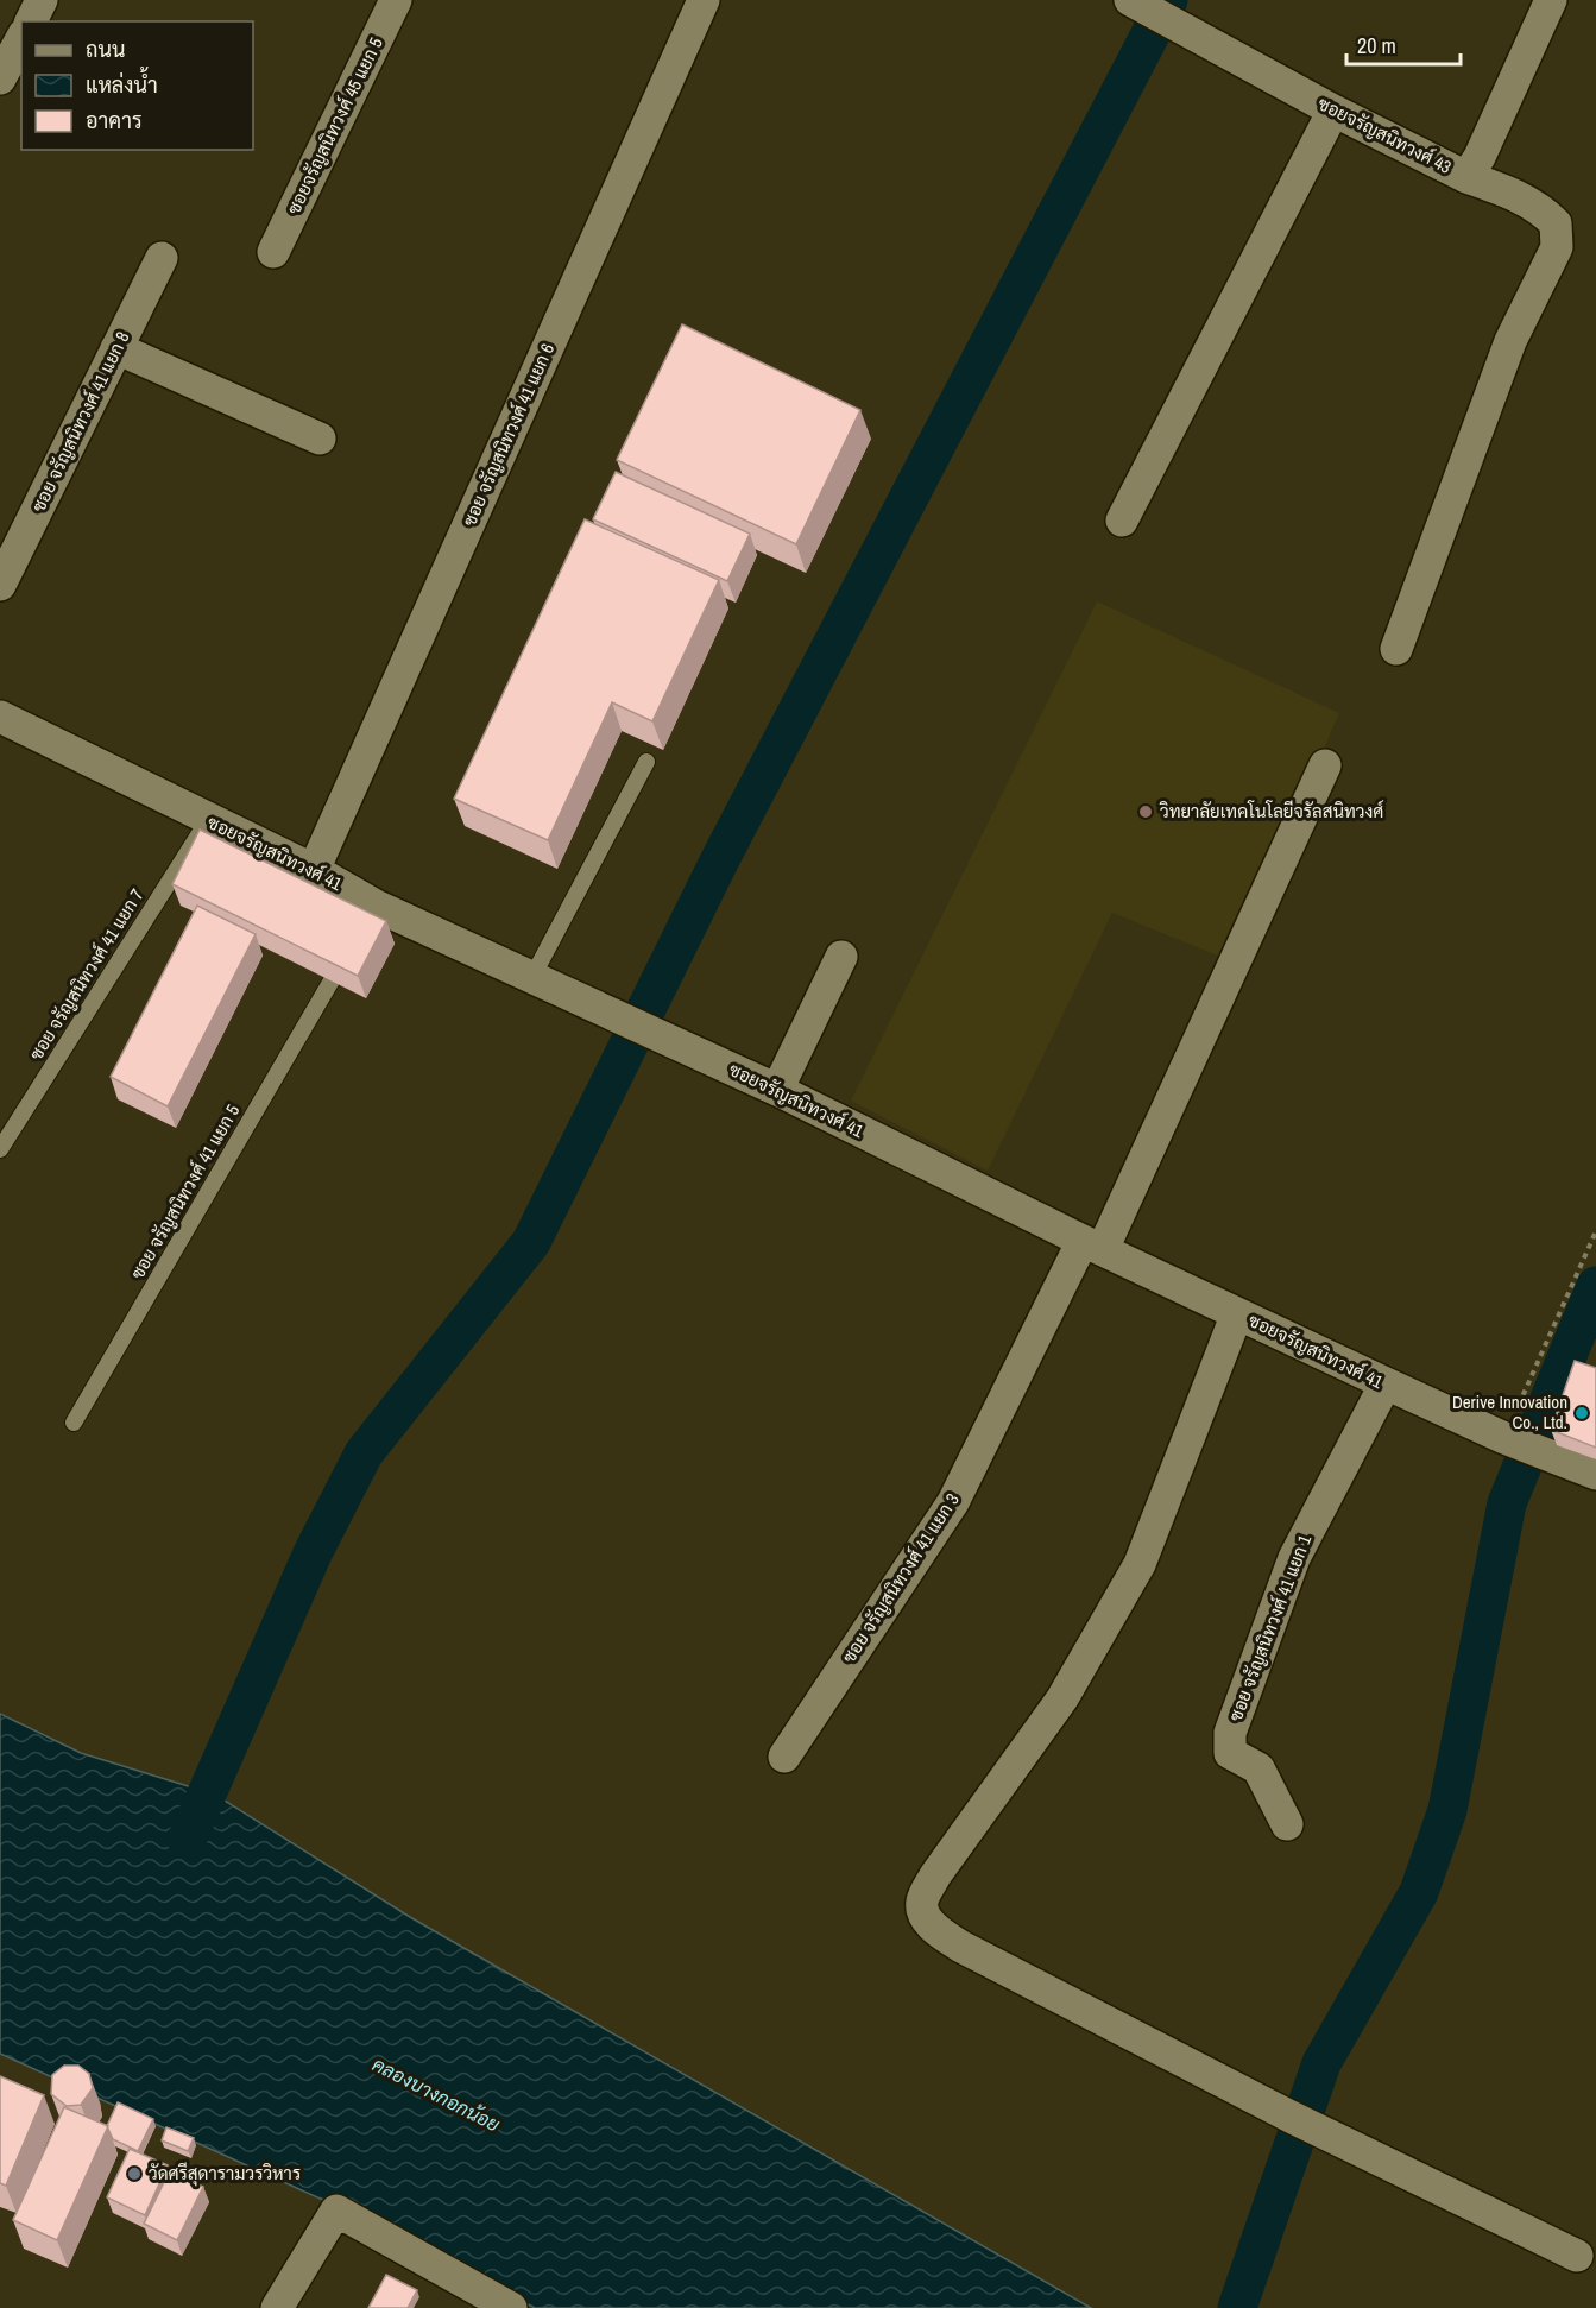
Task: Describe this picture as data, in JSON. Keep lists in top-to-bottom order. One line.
{"streets":{"street":["ซอยจรัญสนิทวงศ์ 45 แยก 5","ซอยจรัญสนิทวงศ์ 43","ซอย จรัญสนิทวงศ์ 41 แยก 8","ซอย จรัญสนิทวงศ์ 41 แยก 6","ซอยจรัญสนิทวงศ์ 41","ซอย จรัญสนิทวงศ์ 41 แยก 3","ซอย จรัญสนิทวงศ์ 41 แยก 1"],"lane":["ซอย จรัญสนิทวงศ์ 41 แยก 7","ซอย จรัญสนิทวงศ์ 41 แยก 5"]},"crossings":[["ซอย จรัญสนิทวงศ์ 41 แยก 6","ซอยจรัญสนิทวงศ์ 41"],["ซอยจรัญสนิทวงศ์ 41","ซอย จรัญสนิทวงศ์ 41 แยก 7"],["ซอยจรัญสนิทวงศ์ 41","ซอย จรัญสนิทวงศ์ 41 แยก 3"],["ซอยจรัญสนิทวงศ์ 41","ซอย จรัญสนิทวงศ์ 41 แยก 1"]],"water":["คลองบางกอกน้อย"],"places":["วิทยาลัยเทคโนโลยีจรัลสนิทวงศ์","Derive Innovation Co., Ltd.","วัดศรีสุดารามวรวิหาร"],"legend":["ถนน","แหล่งน้ำ","อาคาร"],"scale_bar":"20 m"}
